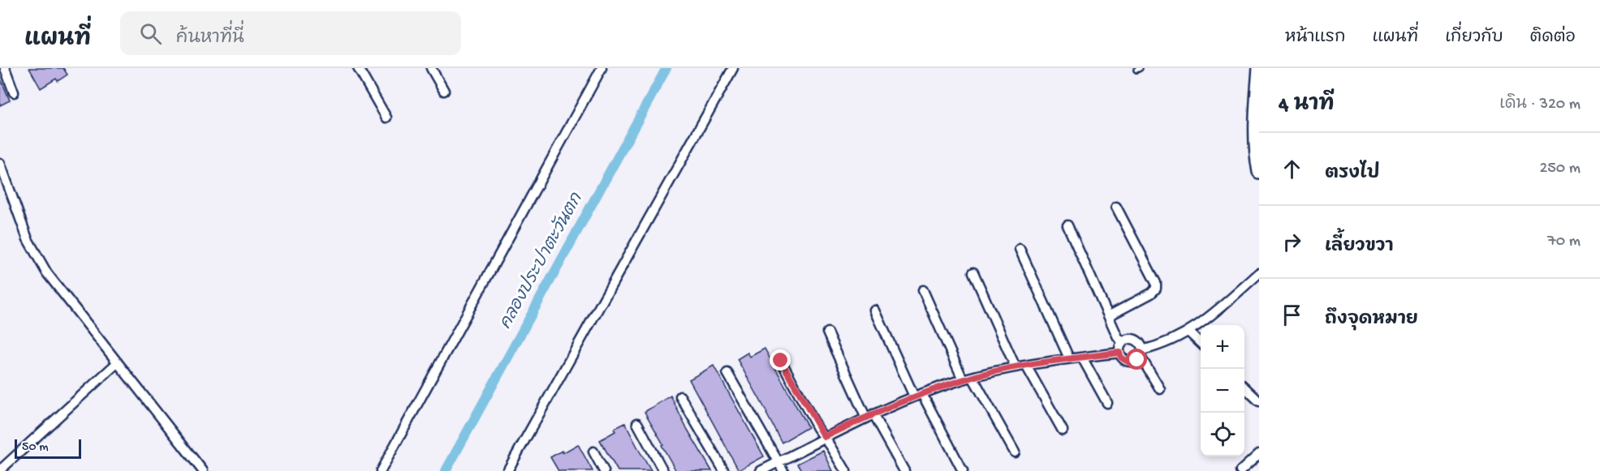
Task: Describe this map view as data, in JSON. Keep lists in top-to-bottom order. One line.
{"water":["คลองประปาตะวันตก"],"scale_bar":"50 m","page":{"header":"แผนที่","search":"ค้นหาที่นี่","nav":["หน้าแรก","แผนที่","เกี่ยวกับ","ติดต่อ"],"heading":["4 นาที","เดิน · 320 m"],"list":[["ตรงไป","250 m"],["เลี้ยวขวา","70 m"],"ถึงจุดหมาย"],"map_buttons":["+","−"],"scale":"50 m"}}
